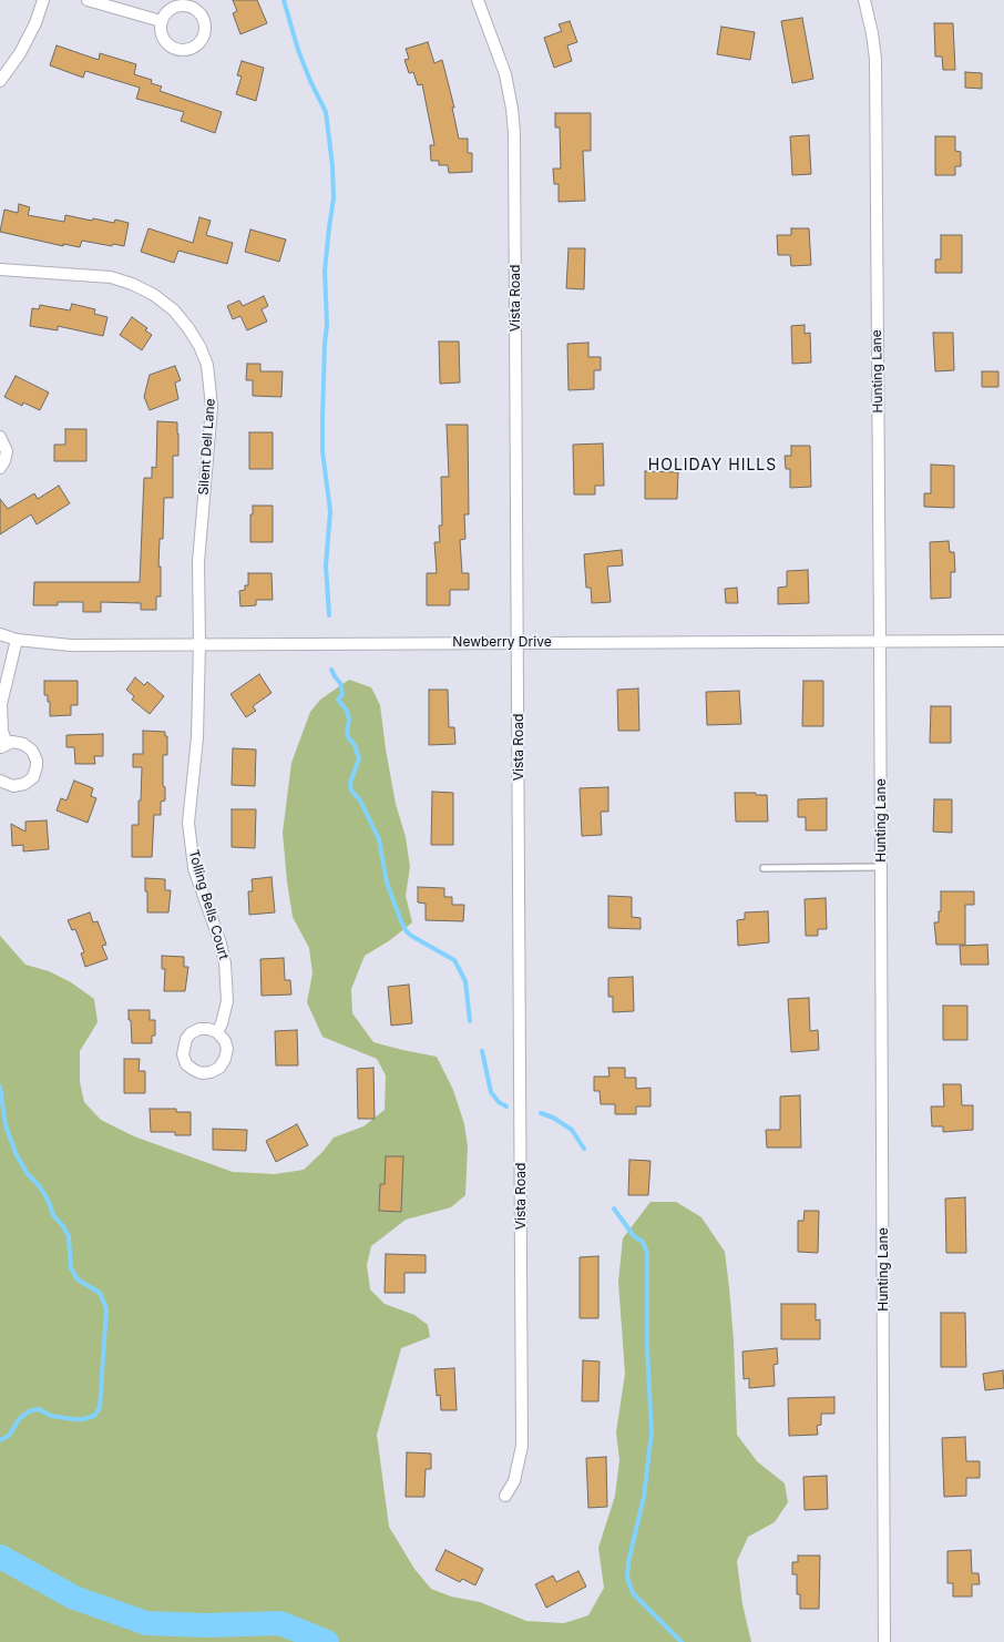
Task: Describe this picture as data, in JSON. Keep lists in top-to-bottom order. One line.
{"streets":{"street":["Vista Road","Hunting Lane","Silent Dell Lane","Newberry Drive","Tolling Bells Court"]},"crossings":[["Vista Road","Newberry Drive"],["Hunting Lane","Newberry Drive"],["Silent Dell Lane","Newberry Drive"],["Silent Dell Lane","Tolling Bells Court"],["Newberry Drive","Tolling Bells Court"]],"districts":["HOLIDAY HILLS"]}
